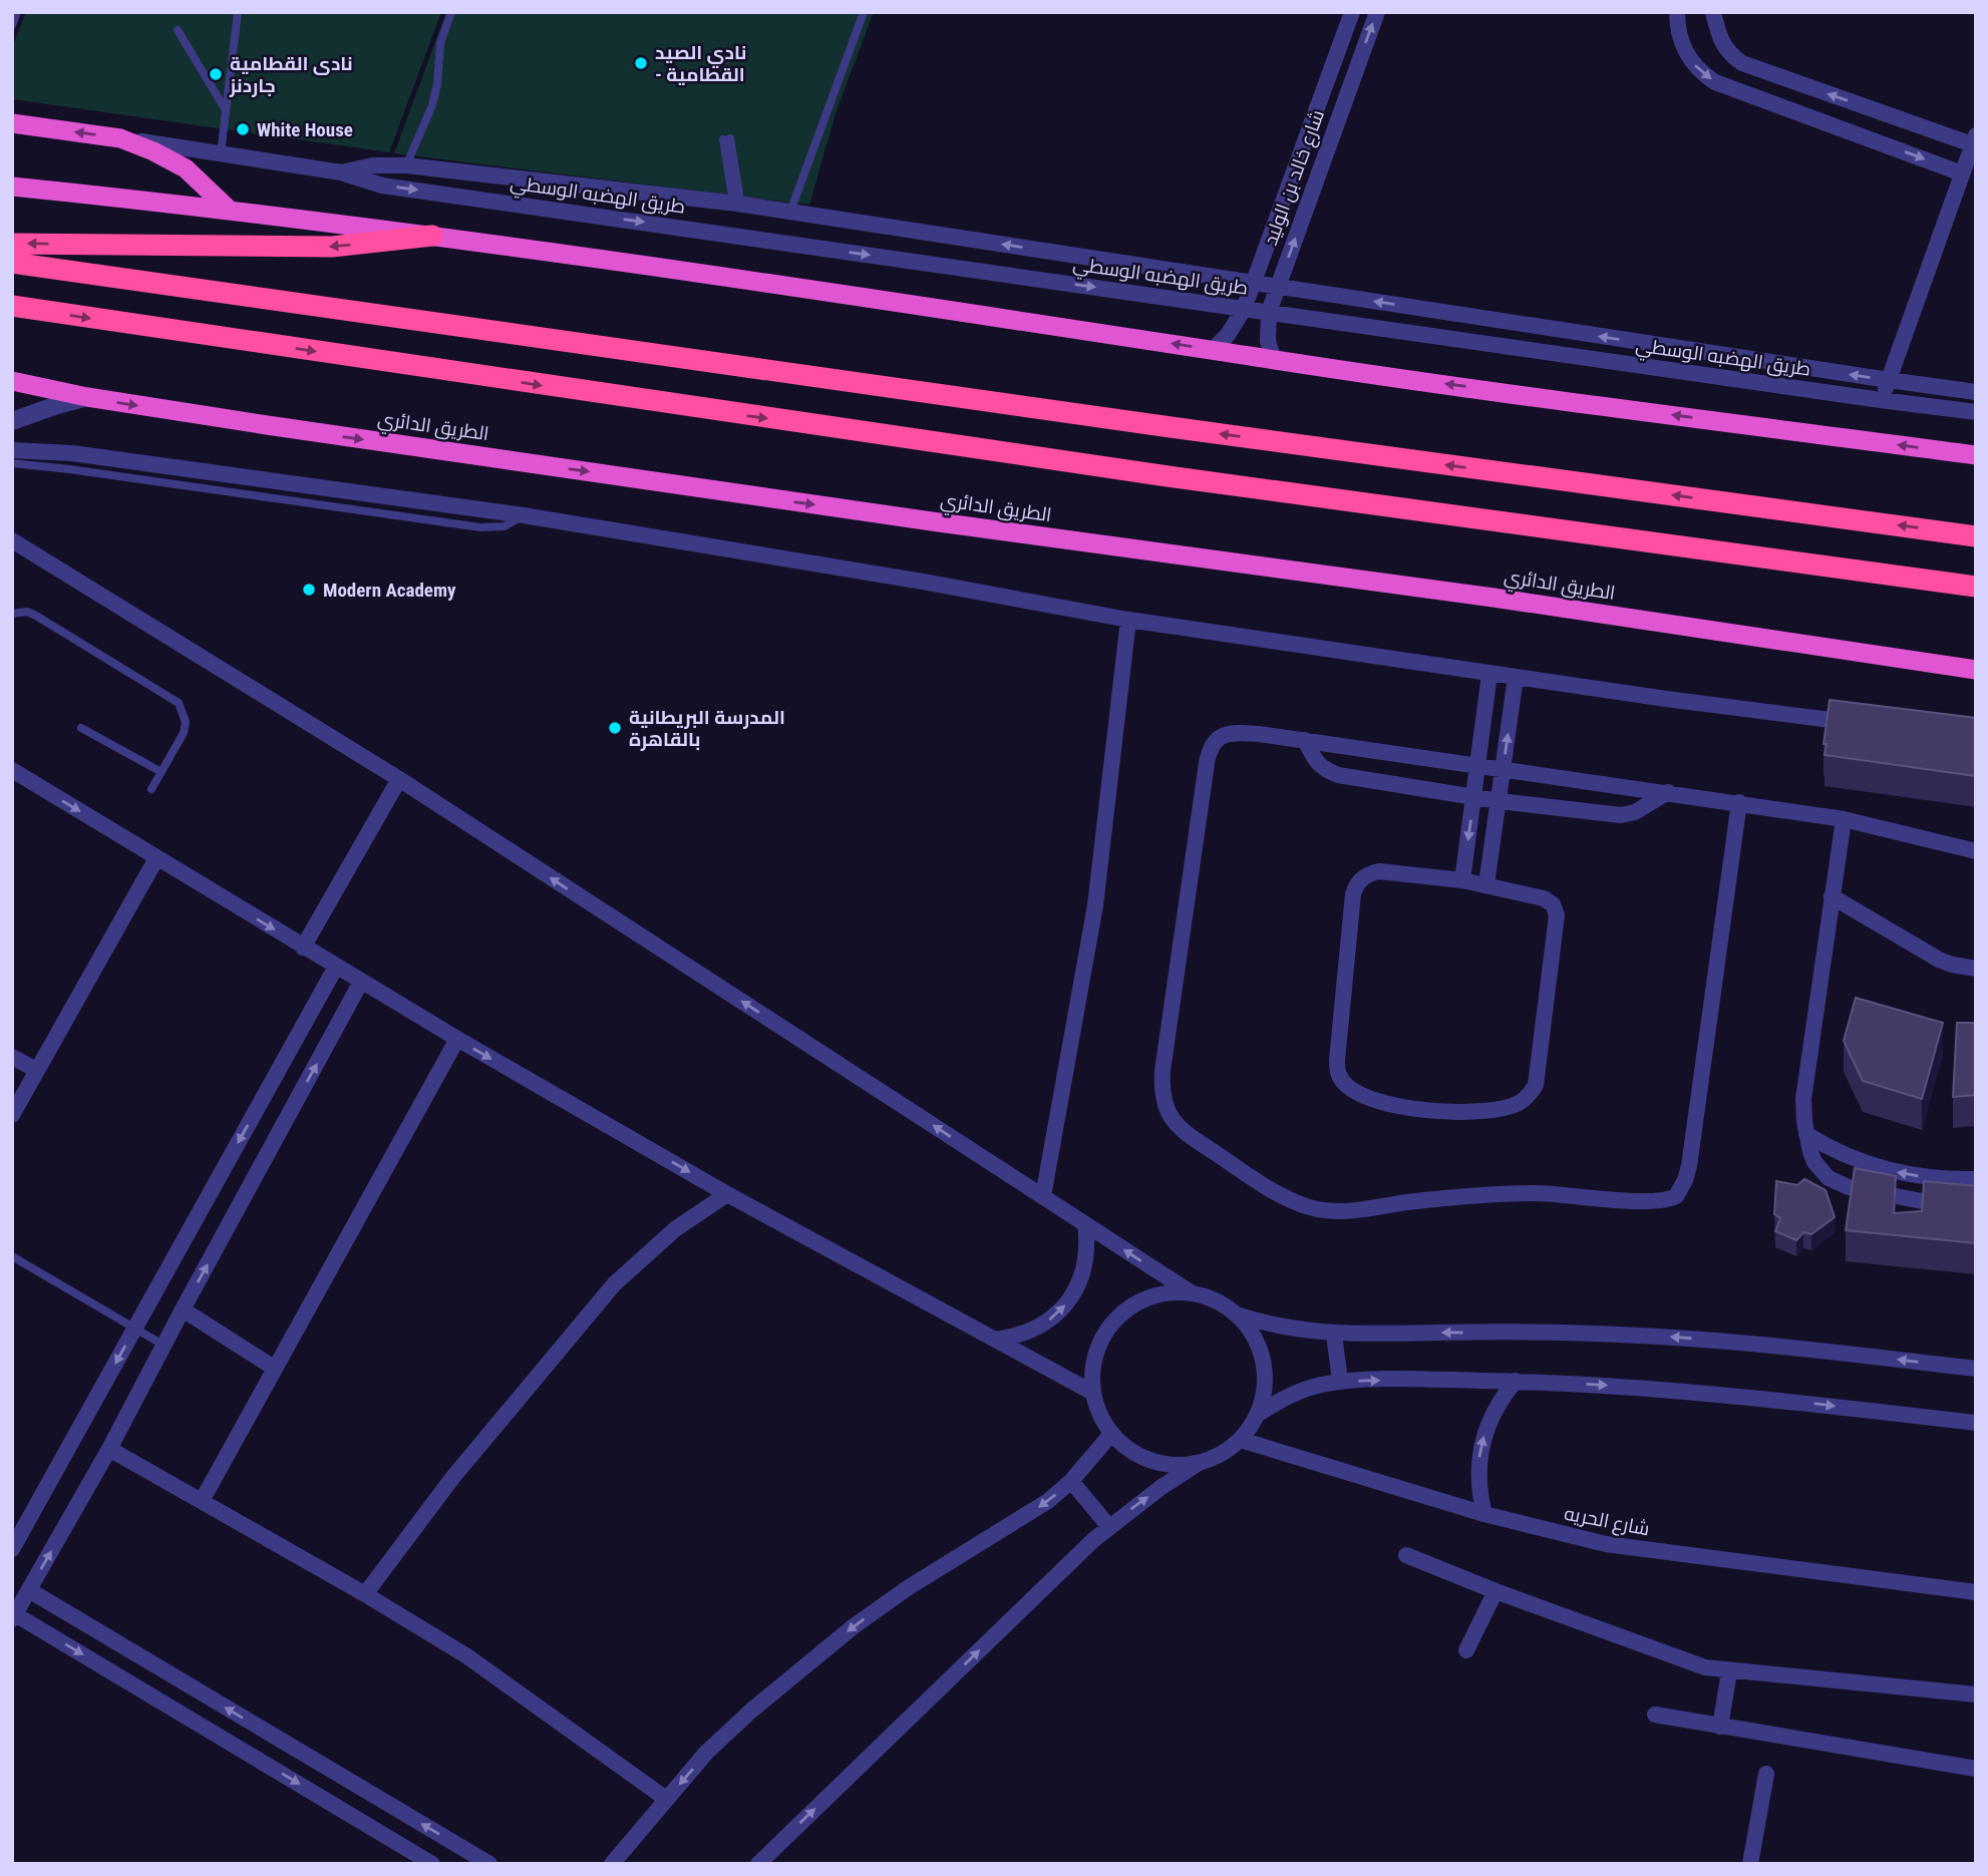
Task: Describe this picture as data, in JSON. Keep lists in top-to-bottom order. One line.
{"streets":{"highway":["الطريق الدائري"],"street":["شارع خالد بن الوليد","طريق الهضبه الوسطي","شارع الحريه"]},"crossings":[["شارع خالد بن الوليد","طريق الهضبه الوسطي"]],"places":["نادي الصيد - القطامية","نادى القطامية جاردنز","White House","Modern Academy","المدرسة البريطانية بالقاهرة"]}
